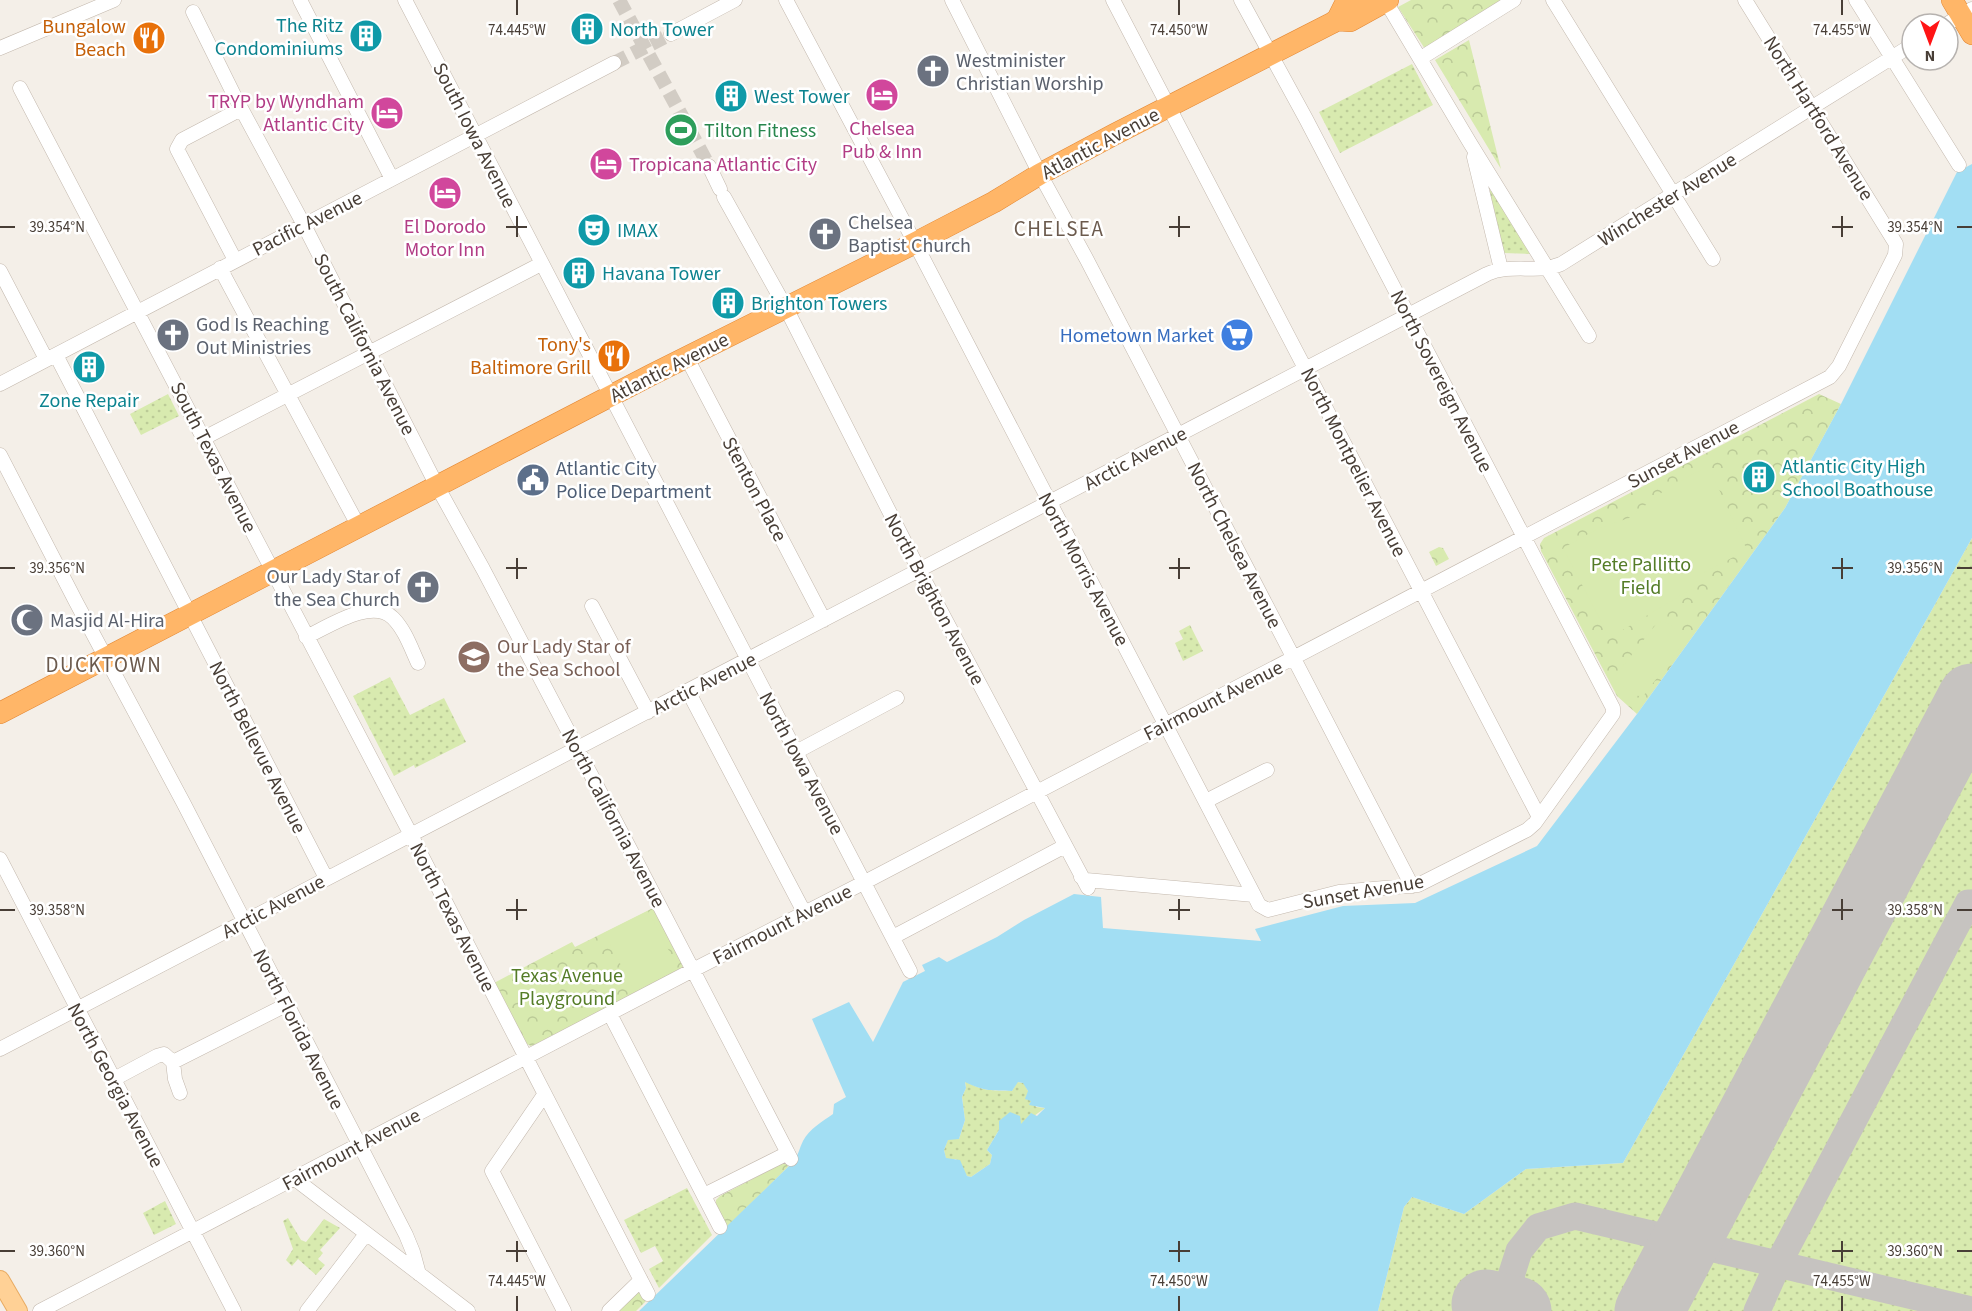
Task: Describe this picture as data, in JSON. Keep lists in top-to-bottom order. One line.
{"streets":{"highway":["Atlantic Avenue"],"street":["North Hartford Avenue","South Iowa Avenue","Winchester Avenue","Pacific Avenue","South California Avenue","North Sovereign Avenue","Sunset Avenue","South Texas Avenue","Arctic Avenue","North Montpelier Avenue","Stenton Place","North Chelsea Avenue","North Morris Avenue","North Brighton Avenue","Fairmount Avenue","North Bellevue Avenue","North Iowa Avenue","North California Avenue","North Texas Avenue","North Florida Avenue","North Georgia Avenue"]},"crossings":[["North Hartford Avenue","Winchester Avenue"],["North Hartford Avenue","Sunset Avenue"],["South Iowa Avenue","Atlantic Avenue"],["South Iowa Avenue","Pacific Avenue"],["South Iowa Avenue","North Iowa Avenue"],["Atlantic Avenue","South California Avenue"],["Atlantic Avenue","North Sovereign Avenue"],["Atlantic Avenue","South Texas Avenue"],["Atlantic Avenue","North Montpelier Avenue"],["Atlantic Avenue","Stenton Place"],["Atlantic Avenue","North Chelsea Avenue"],["Atlantic Avenue","North Morris Avenue"],["Atlantic Avenue","North Brighton Avenue"],["Atlantic Avenue","North Bellevue Avenue"],["Atlantic Avenue","North Iowa Avenue"],["Atlantic Avenue","North California Avenue"],["Atlantic Avenue","North Texas Avenue"],["Atlantic Avenue","North Florida Avenue"],["Winchester Avenue","North Sovereign Avenue"],["Winchester Avenue","Arctic Avenue"],["Pacific Avenue","South California Avenue"],["Pacific Avenue","South Texas Avenue"],["Pacific Avenue","North Bellevue Avenue"],["South California Avenue","North California Avenue"],["North Sovereign Avenue","Sunset Avenue"],["North Sovereign Avenue","Arctic Avenue"],["North Sovereign Avenue","Fairmount Avenue"],["Sunset Avenue","North Montpelier Avenue"],["Sunset Avenue","North Chelsea Avenue"],["Sunset Avenue","North Morris Avenue"],["Sunset Avenue","North Brighton Avenue"],["Sunset Avenue","Fairmount Avenue"],["South Texas Avenue","North Texas Avenue"],["Arctic Avenue","North Montpelier Avenue"],["Arctic Avenue","Stenton Place"],["Arctic Avenue","North Chelsea Avenue"],["Arctic Avenue","North Morris Avenue"],["Arctic Avenue","North Brighton Avenue"],["Arctic Avenue","North Bellevue Avenue"],["Arctic Avenue","North Iowa Avenue"],["Arctic Avenue","North California Avenue"],["Arctic Avenue","North Texas Avenue"],["Arctic Avenue","North Florida Avenue"],["Arctic Avenue","North Georgia Avenue"],["North Montpelier Avenue","Fairmount Avenue"],["North Chelsea Avenue","Fairmount Avenue"],["North Morris Avenue","Fairmount Avenue"],["North Brighton Avenue","Fairmount Avenue"],["Fairmount Avenue","North Iowa Avenue"],["Fairmount Avenue","North California Avenue"],["Fairmount Avenue","North Texas Avenue"],["Fairmount Avenue","North Florida Avenue"],["Fairmount Avenue","North Georgia Avenue"]],"districts":["CHELSEA","DUCKTOWN"],"parks":["Pete Pallitto Field","Texas Avenue Playground"],"places":{"building":["North Tower","The Ritz Condominiums","West Tower","Havana Tower","Brighton Towers","Zone Repair","Atlantic City High School Boathouse"],"restaurant":["Bungalow Beach","Tony's Baltimore Grill"],"church":["Westminister Christian Worship","Chelsea Baptist Church","God Is Reaching Out Ministries","Our Lady Star of the Sea Church"],"hotel":["Chelsea Pub & Inn","TRYP by Wyndham Atlantic City","Tropicana Atlantic City","El Dorodo Motor Inn"],"sports":["Tilton Fitness"],"theatre":["IMAX"],"supermarket":["Hometown Market"],"public building":["Atlantic City Police Department"],"mosque":["Masjid Al-Hira"],"school or university":["Our Lady Star of the Sea School"]},"north":"bottom","coordinates":["74.445°W","74.450°W","74.455°W","39.354°N","39.356°N","39.358°N","39.360°N"]}
